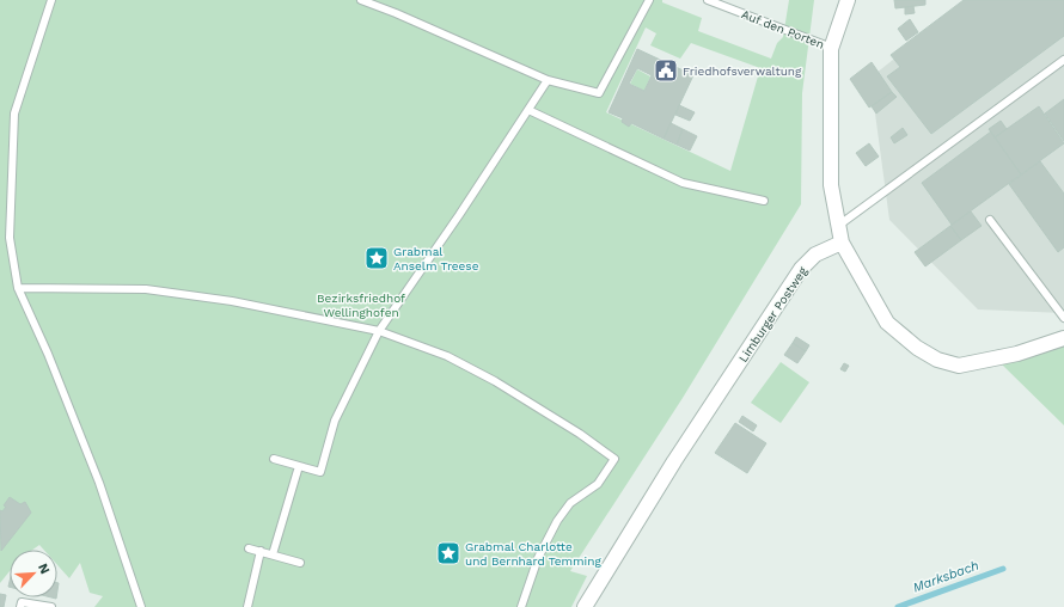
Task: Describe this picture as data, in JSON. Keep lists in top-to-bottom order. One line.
{"streets":{"street":["Limburger Postweg"],"lane":["Auf den Porten"]},"water":["Marksbach"],"parks":["Bezirksfriedhof Wellinghofen"],"places":{"public building":["Friedhofsverwaltung"],"place":["Grabmal Anselm Treese","Grabmal Charlotte und Bernhard Temming"]},"north":"top right"}
